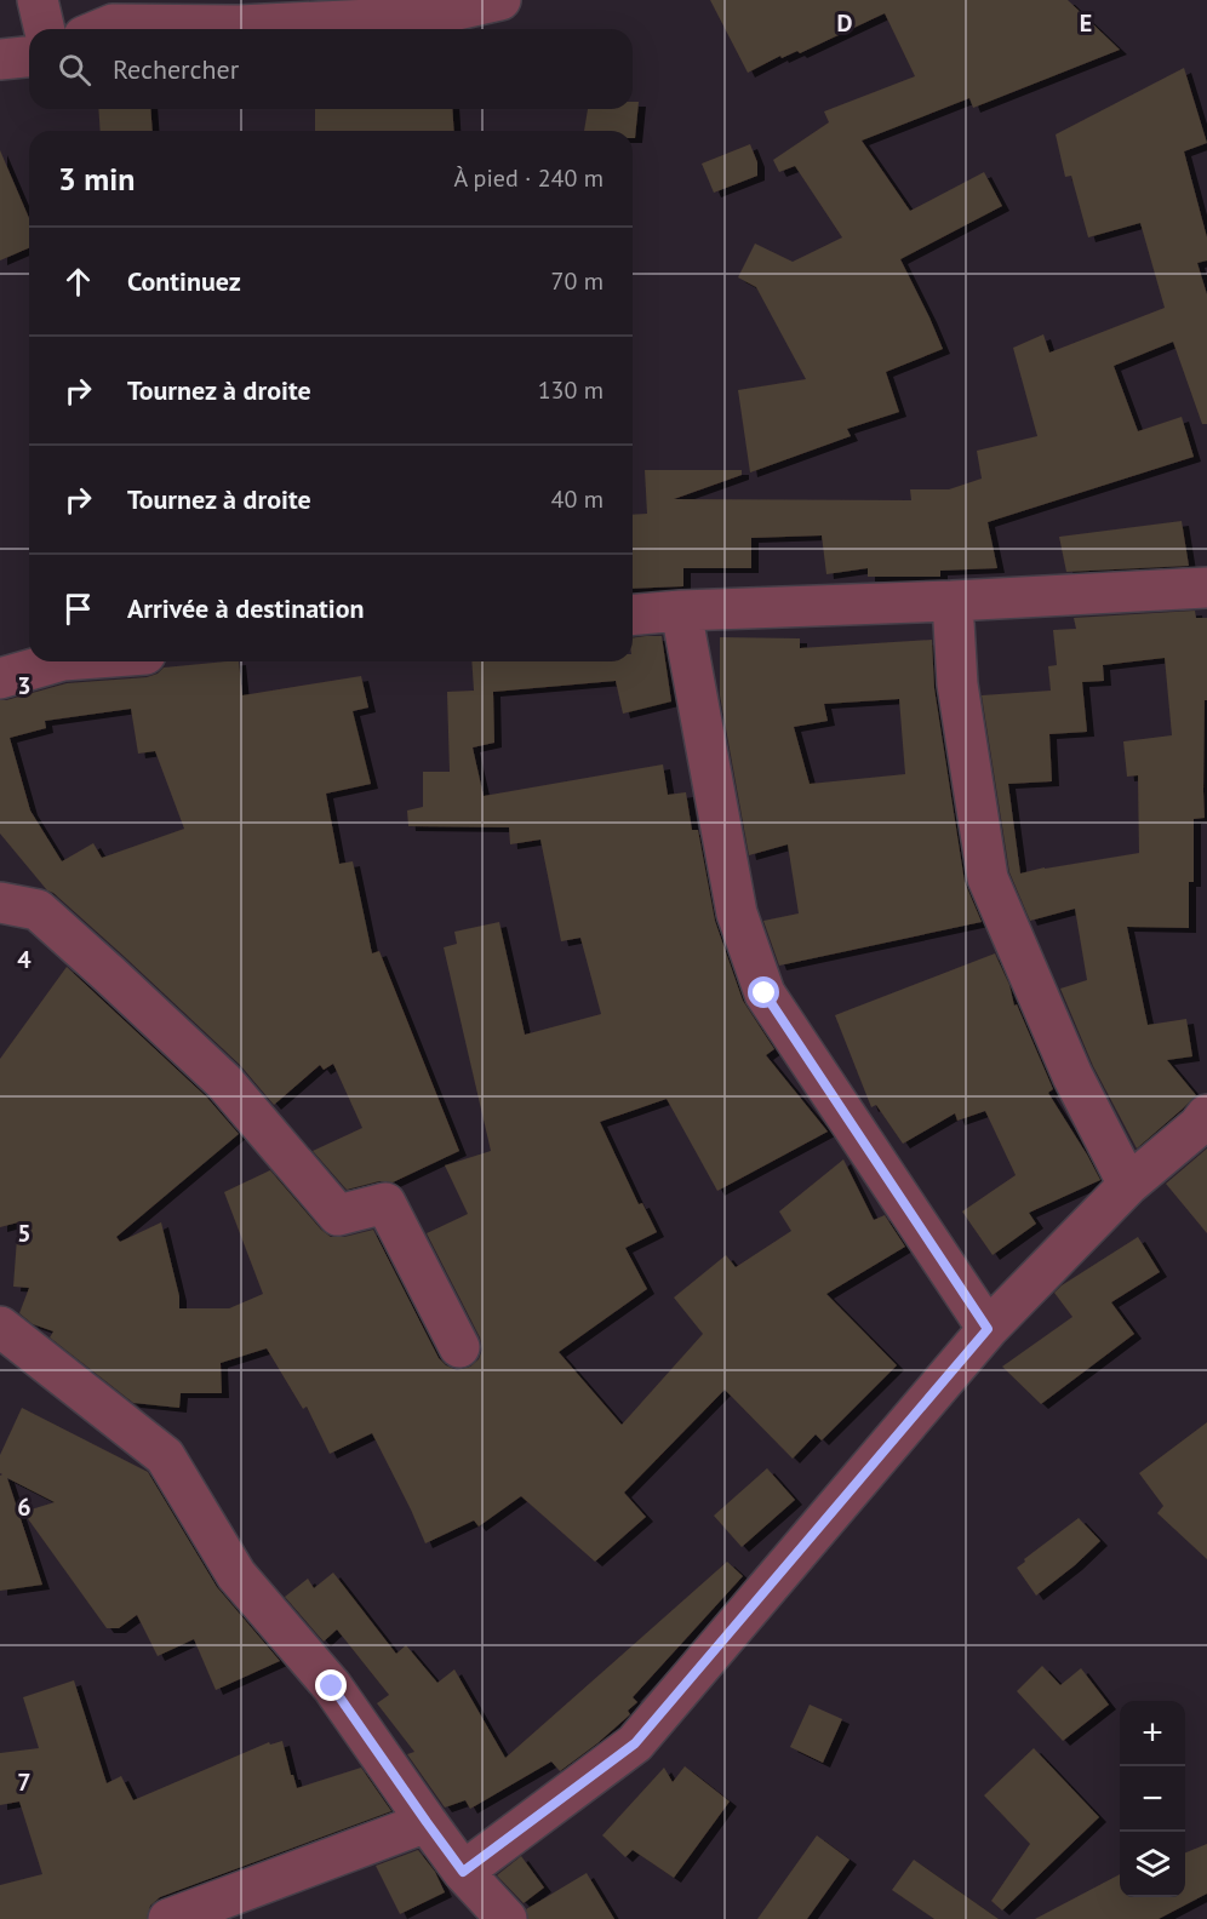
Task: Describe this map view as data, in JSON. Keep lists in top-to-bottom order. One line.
{"page":{"search":"Rechercher","heading":["3 min","À pied · 240 m"],"list":[["Continuez","70 m"],["Tournez à droite","130 m"],["Tournez à droite","40 m"],"Arrivée à destination"],"map_buttons":["+","−"]},"grid":{"columns":["D","E"],"rows":["3","4","5","6","7"]}}
